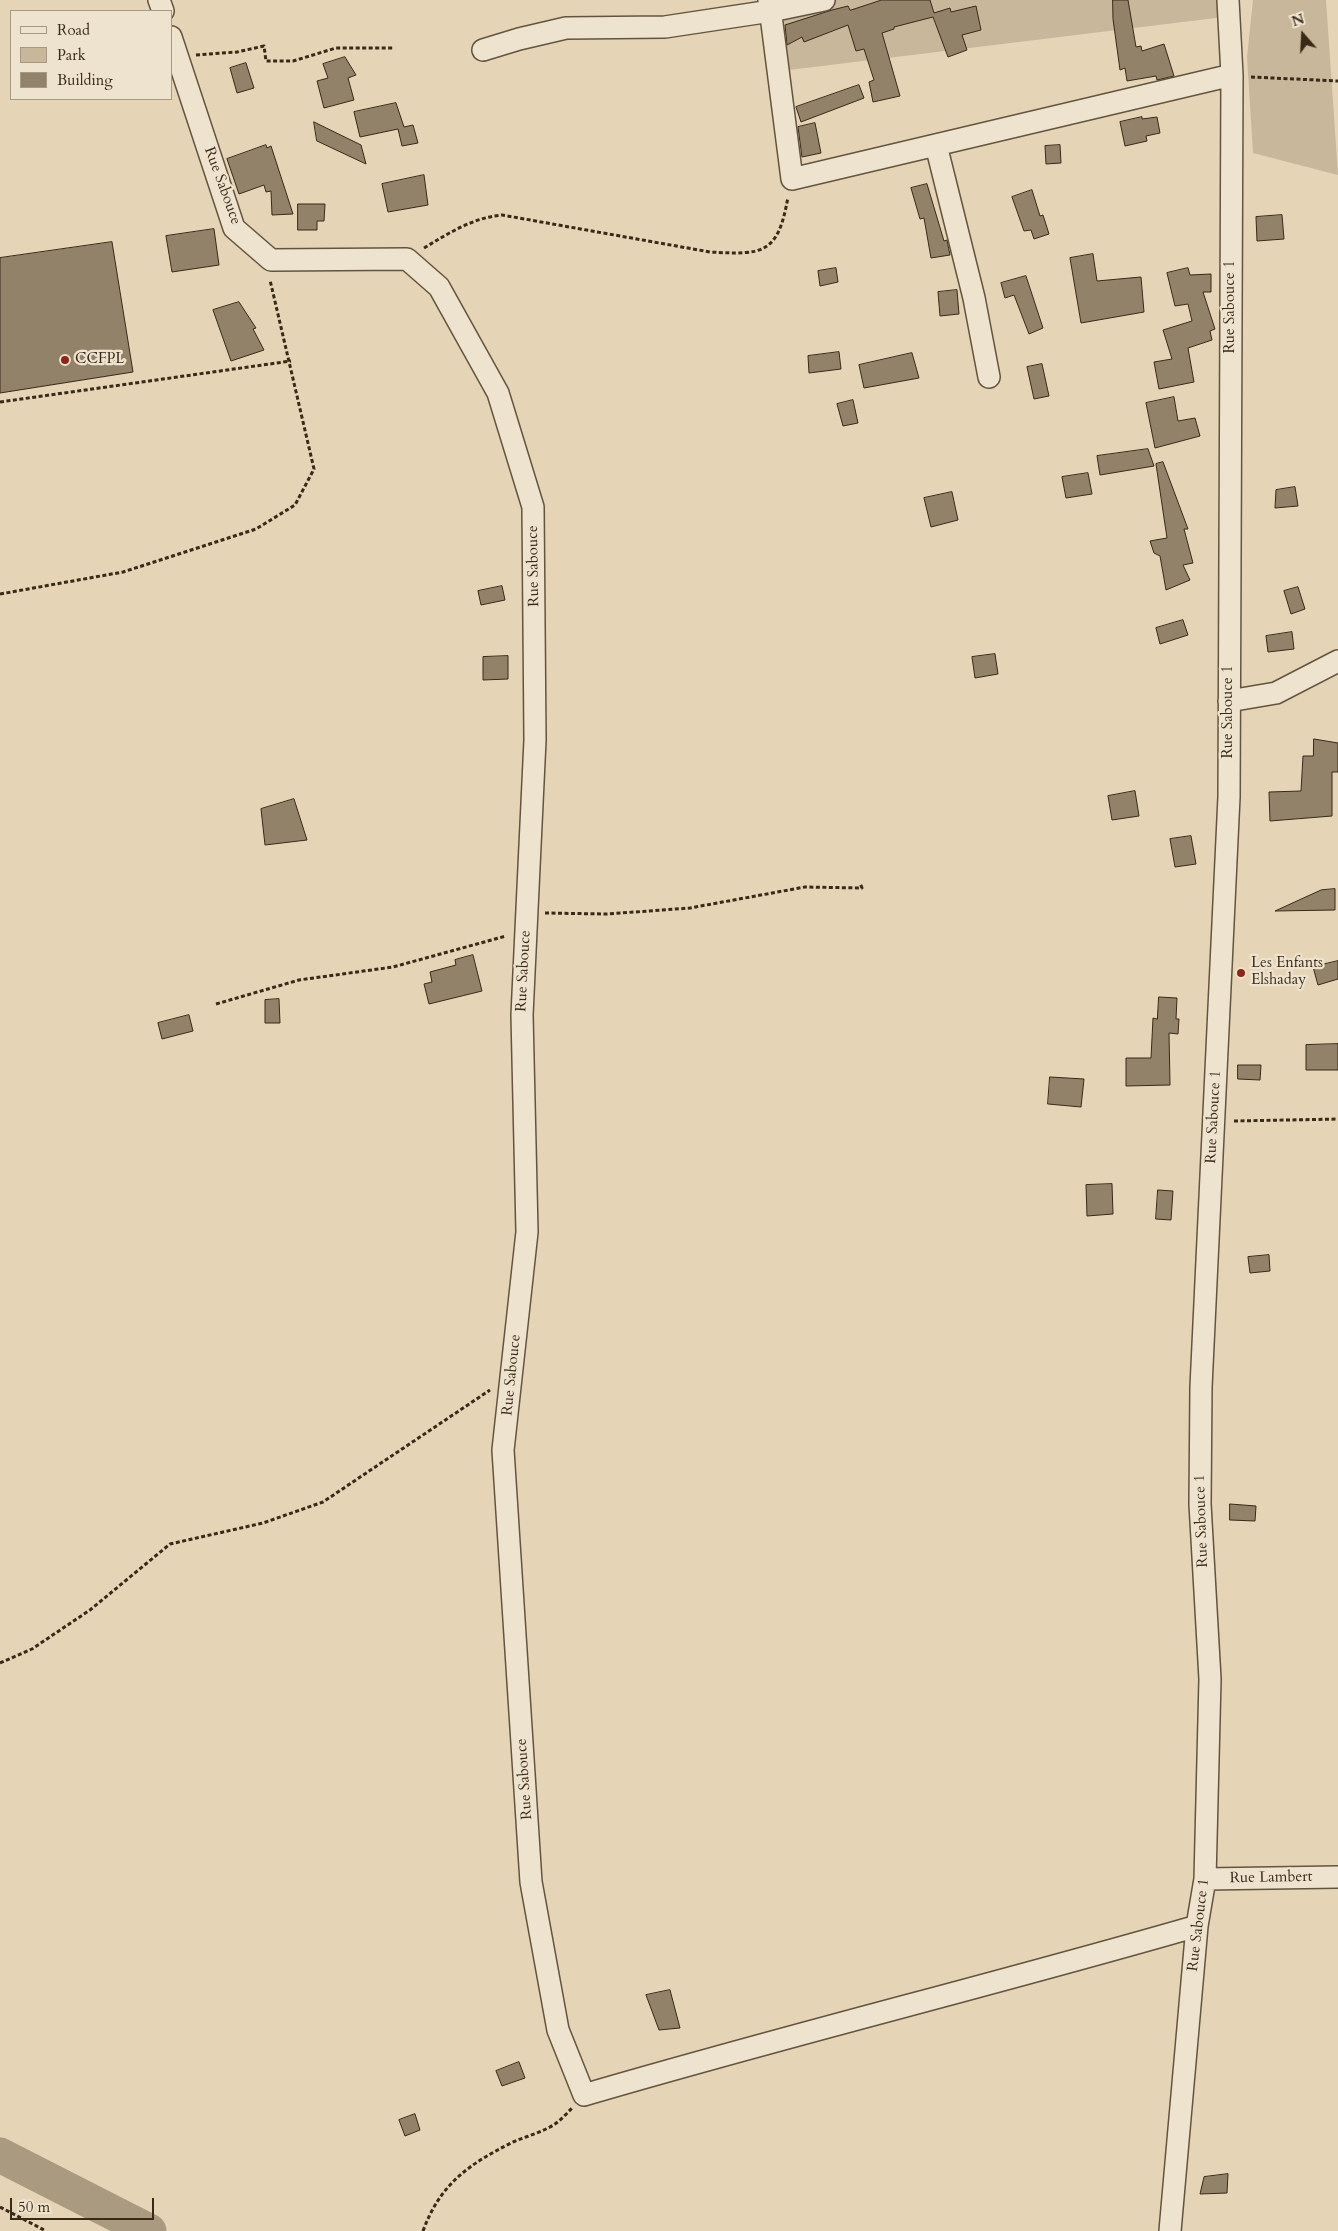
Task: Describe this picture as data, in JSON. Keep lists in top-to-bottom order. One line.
{"streets":{"street":["Rue Sabouce","Rue Sabouce 1","Rue Lambert"]},"crossings":[["Rue Sabouce 1","Rue Lambert"]],"places":["CCFPL","Les Enfants Elshaday"],"legend":["Road","Park","Building"],"scale_bar":"50 m","north":"top"}
